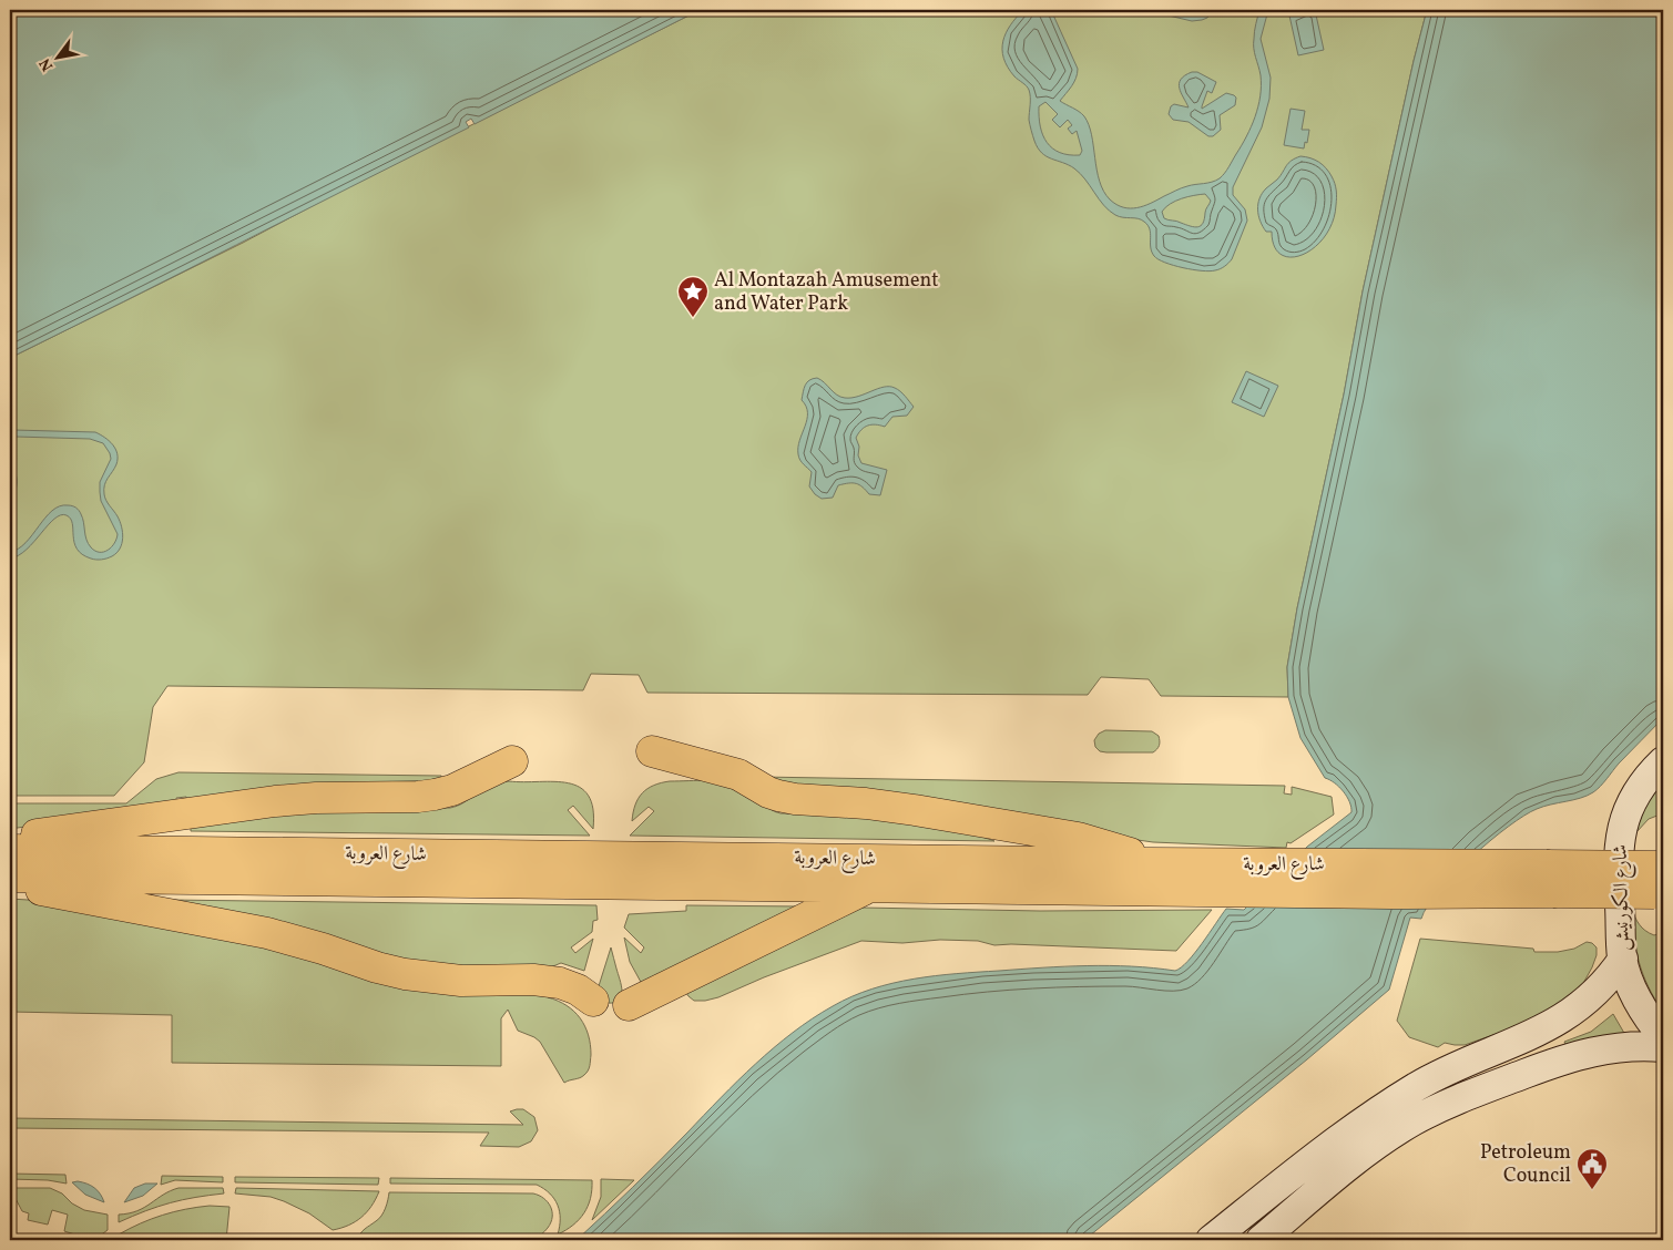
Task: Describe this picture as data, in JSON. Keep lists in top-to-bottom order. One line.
{"streets":{"main road":["شارع العروبة","شارع الكورنيش"]},"places":{"place":["Al Montazah Amusement and Water Park"],"public building":["Petroleum Council"]},"north":"bottom left"}
